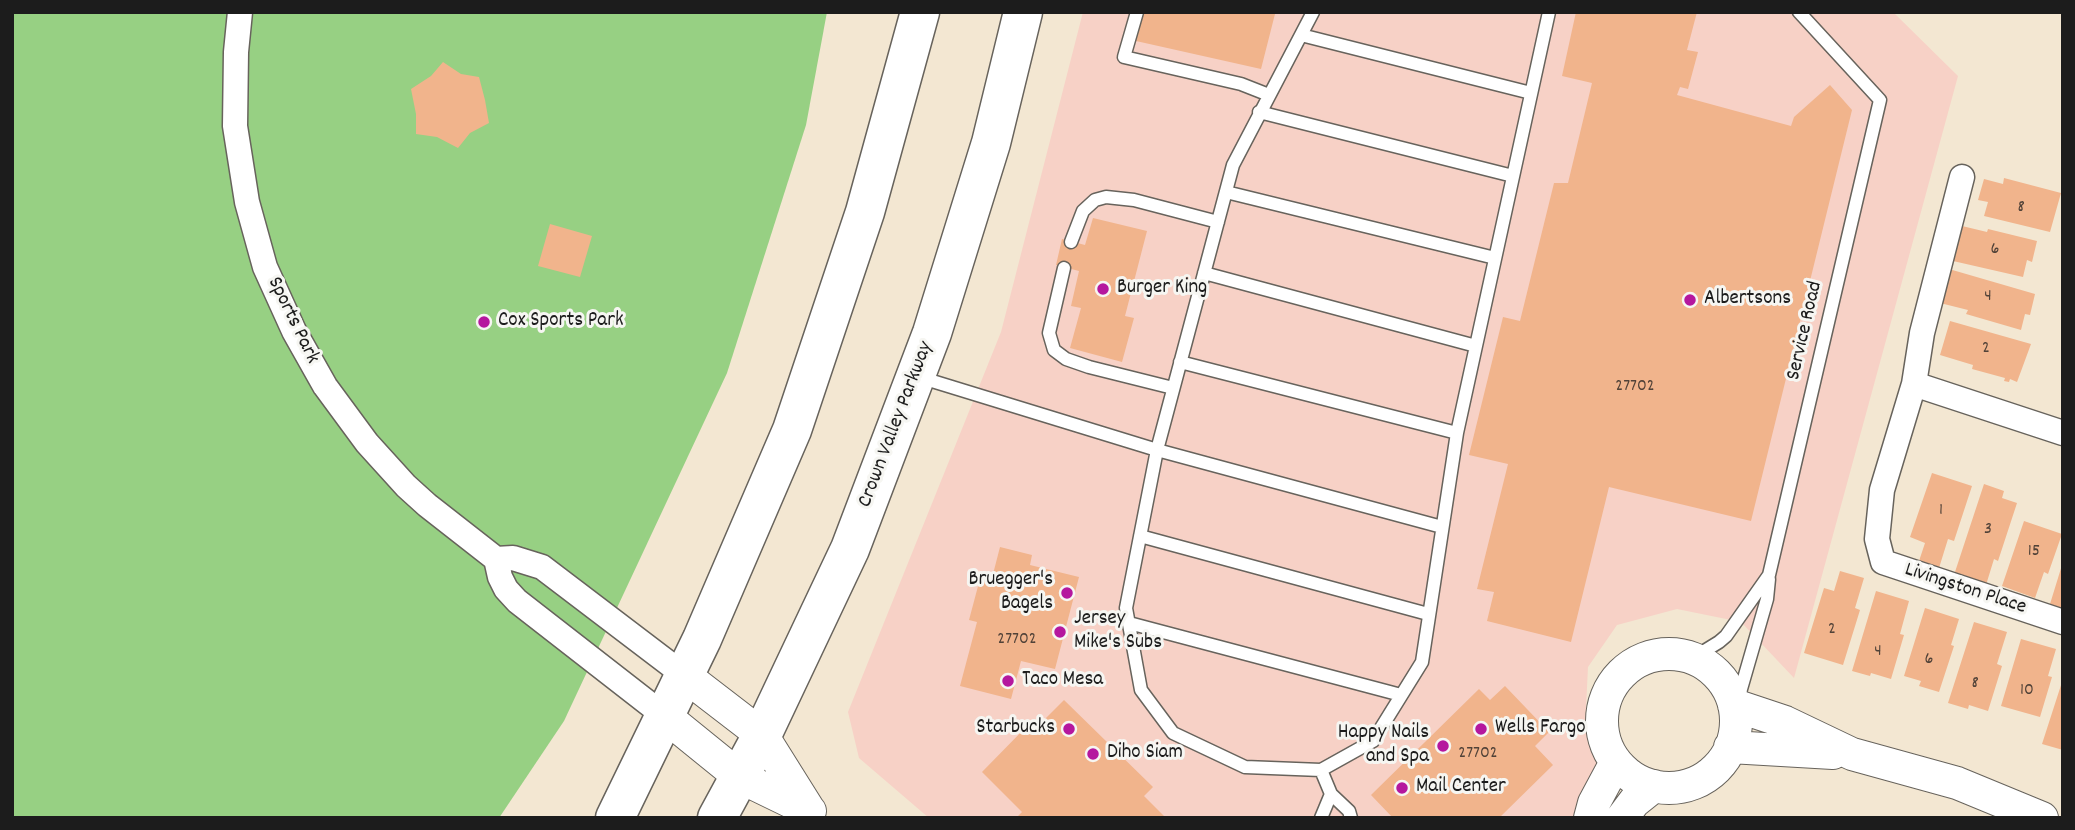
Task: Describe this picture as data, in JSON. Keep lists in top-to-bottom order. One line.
{"streets":{"main road":["Crown Valley Parkway"],"street":["Sports Park","Livingston Place"],"lane":["Service Road"]},"places":["Burger King","Albertsons","Cox Sports Park","Bruegger's Bagels","Jersey Mike's Subs","Taco Mesa","Starbucks","Wells Fargo","Happy Nails and Spa","Diho Siam","Mail Center"],"house_numbers":["8","6","4","2","27702","1","3","15","2","27702","4","6","8","10","27702"]}
